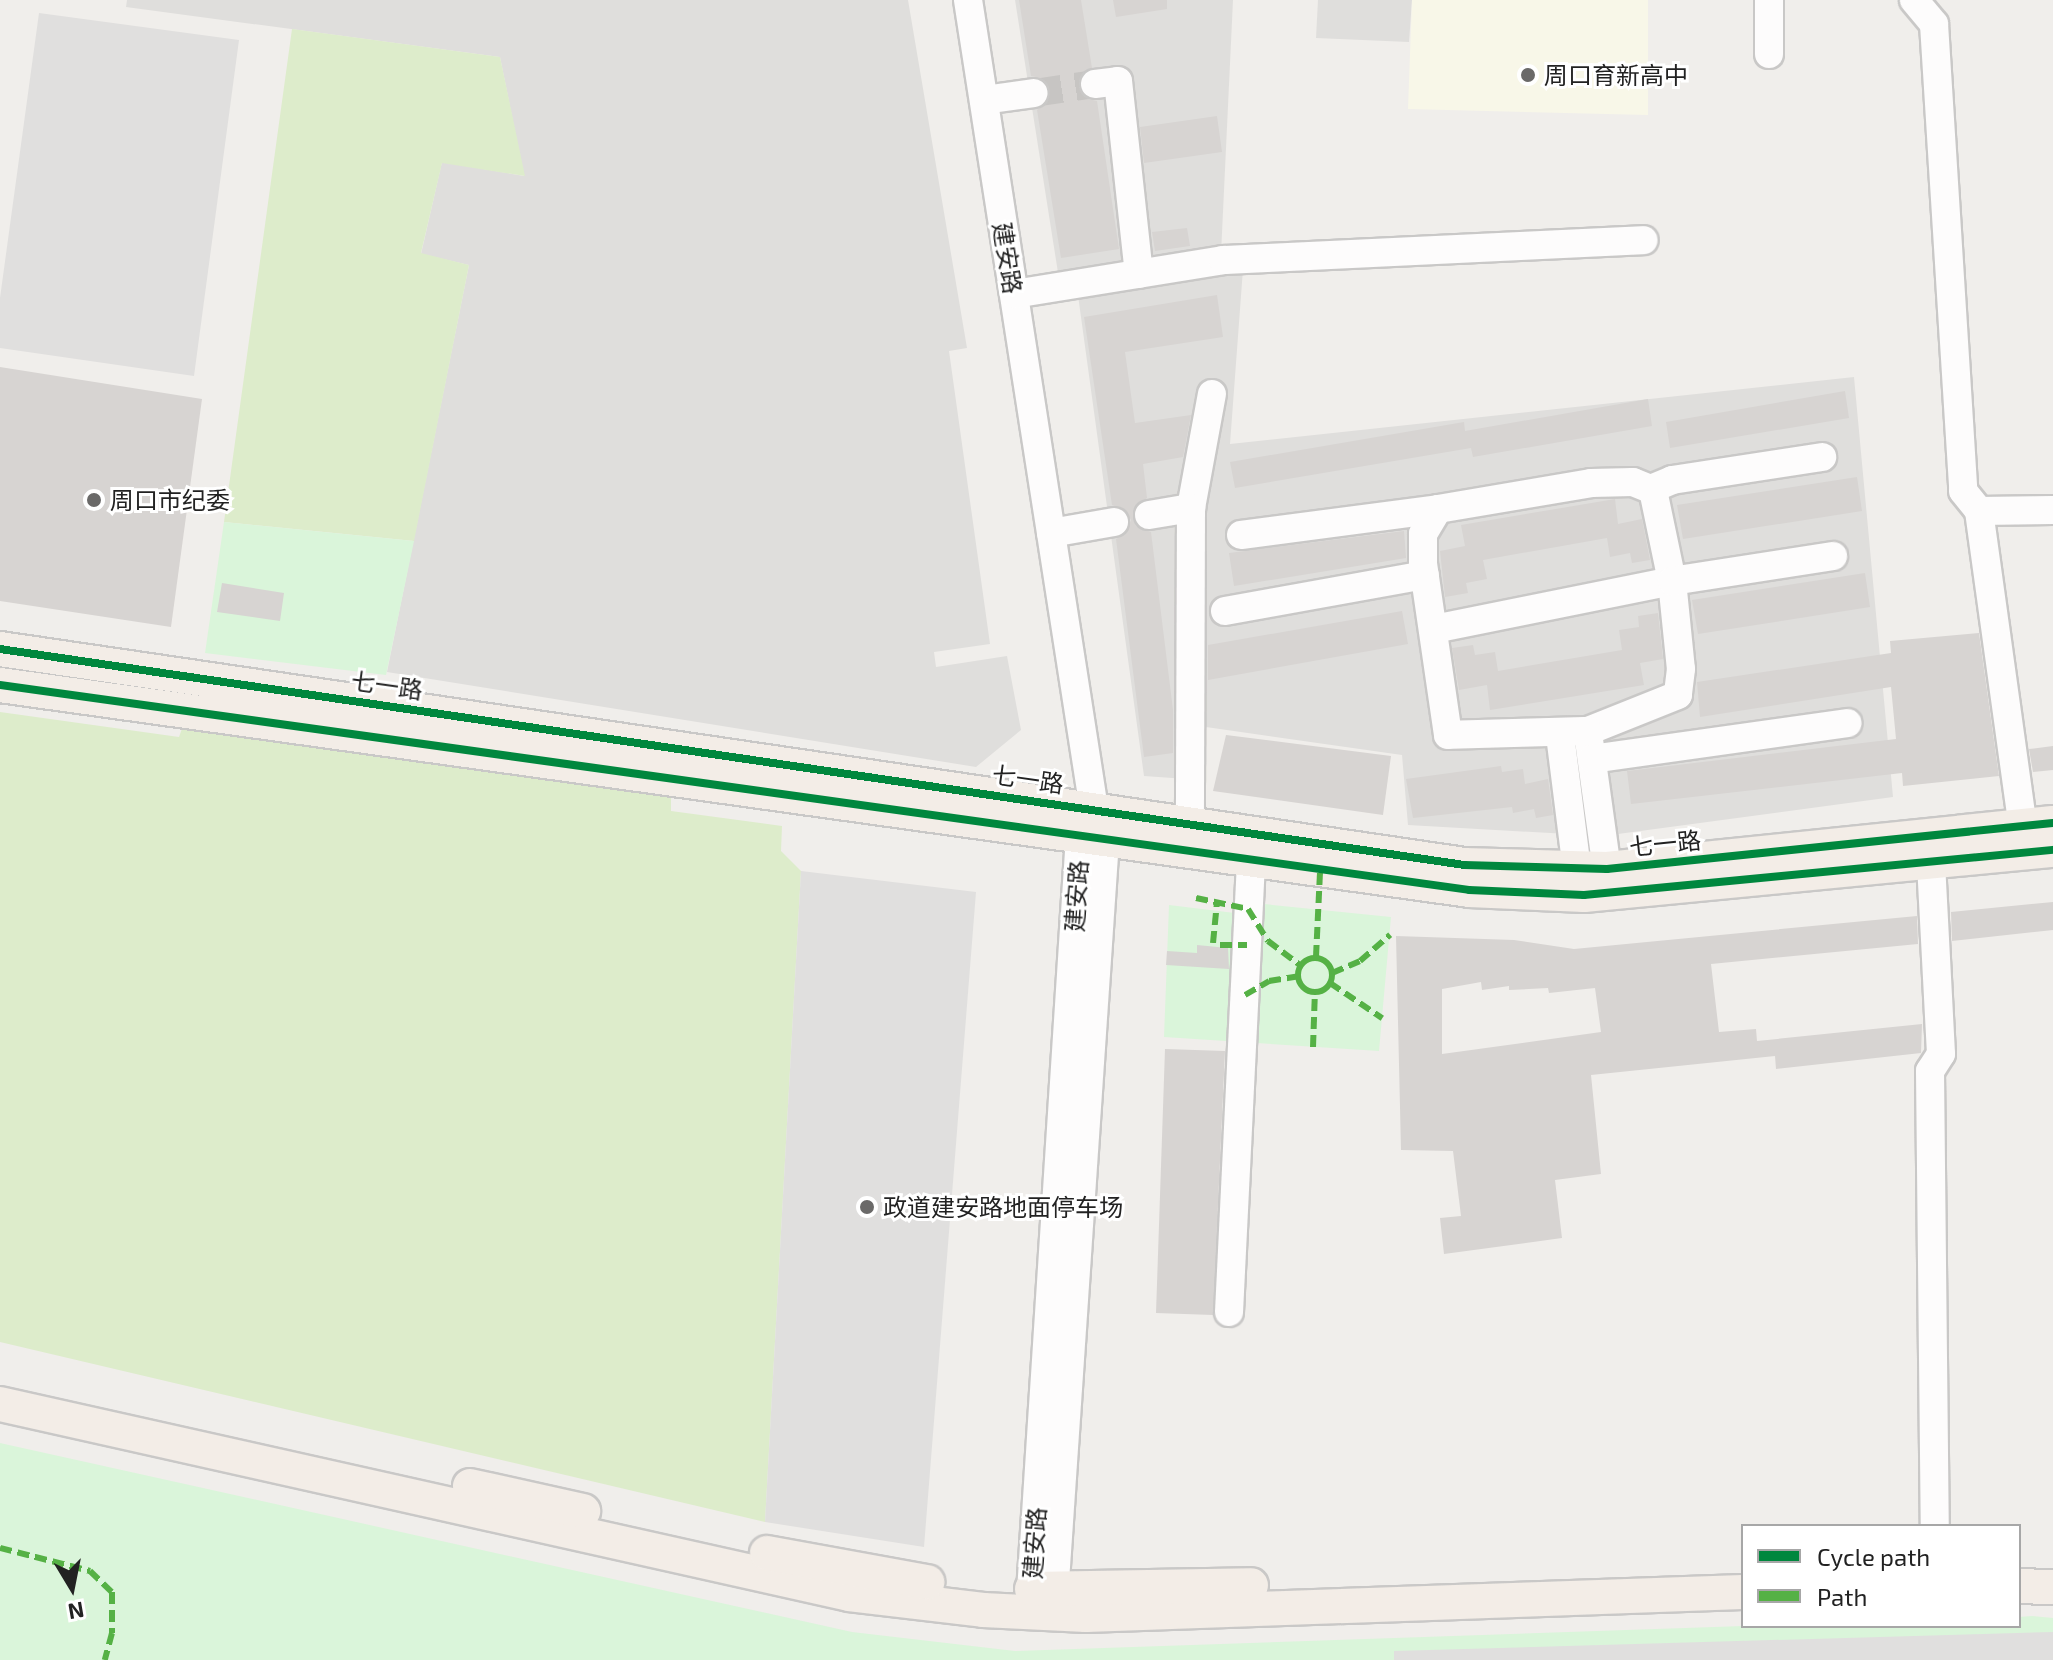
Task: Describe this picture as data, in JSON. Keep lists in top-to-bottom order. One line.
{"streets":{"main road":["七一路"],"street":["建安路"]},"crossings":[["建安路","七一路"]],"places":["周口育新高中","周口市纪委","政道建安路地面停车场"],"legend":["Cycle path","Path"],"north":"bottom"}
